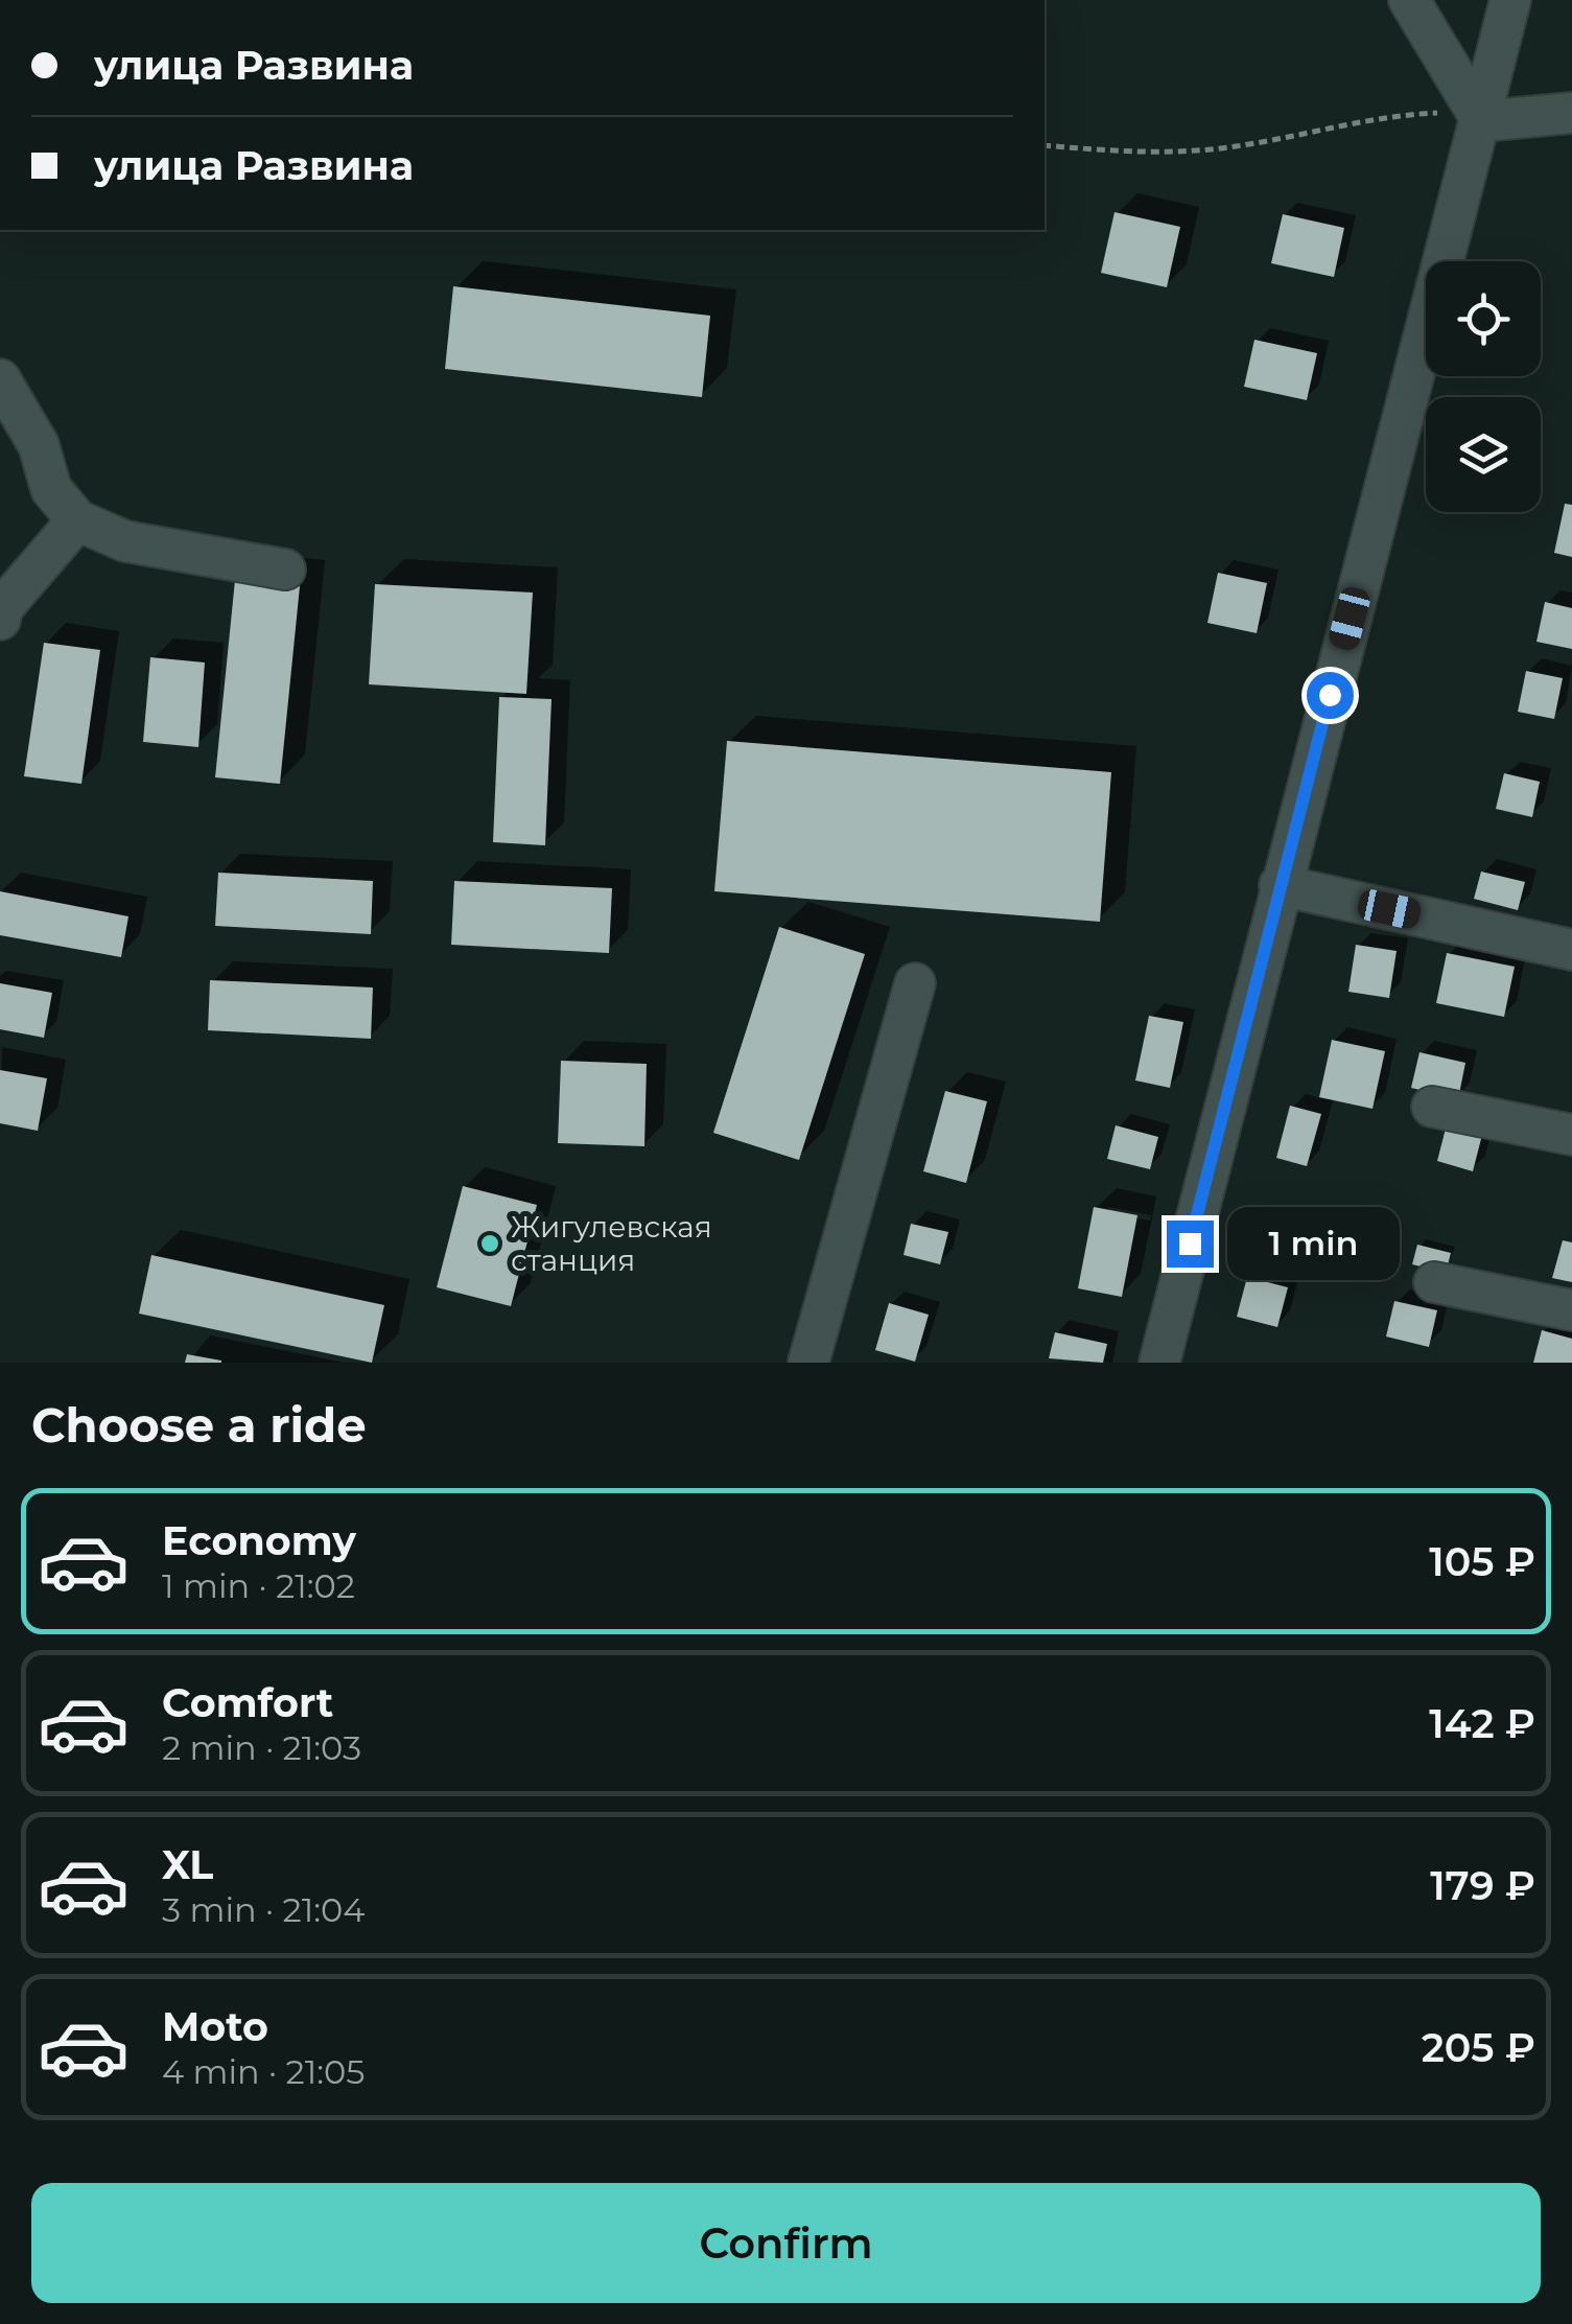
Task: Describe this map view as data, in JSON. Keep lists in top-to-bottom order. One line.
{"places":["Жигулевская станция"],"page":{"banner":["улица Развина","улица Развина"],"bubble":"1 min","heading":"Choose a ride","list":[{"name":"Economy","note":"1 min · 21:02","value":"105 ₽"},{"name":"Comfort","note":"2 min · 21:03","value":"142 ₽"},{"name":"XL","note":"3 min · 21:04","value":"179 ₽"},{"name":"Moto","note":"4 min · 21:05","value":"205 ₽"}],"buttons":"Confirm"}}
